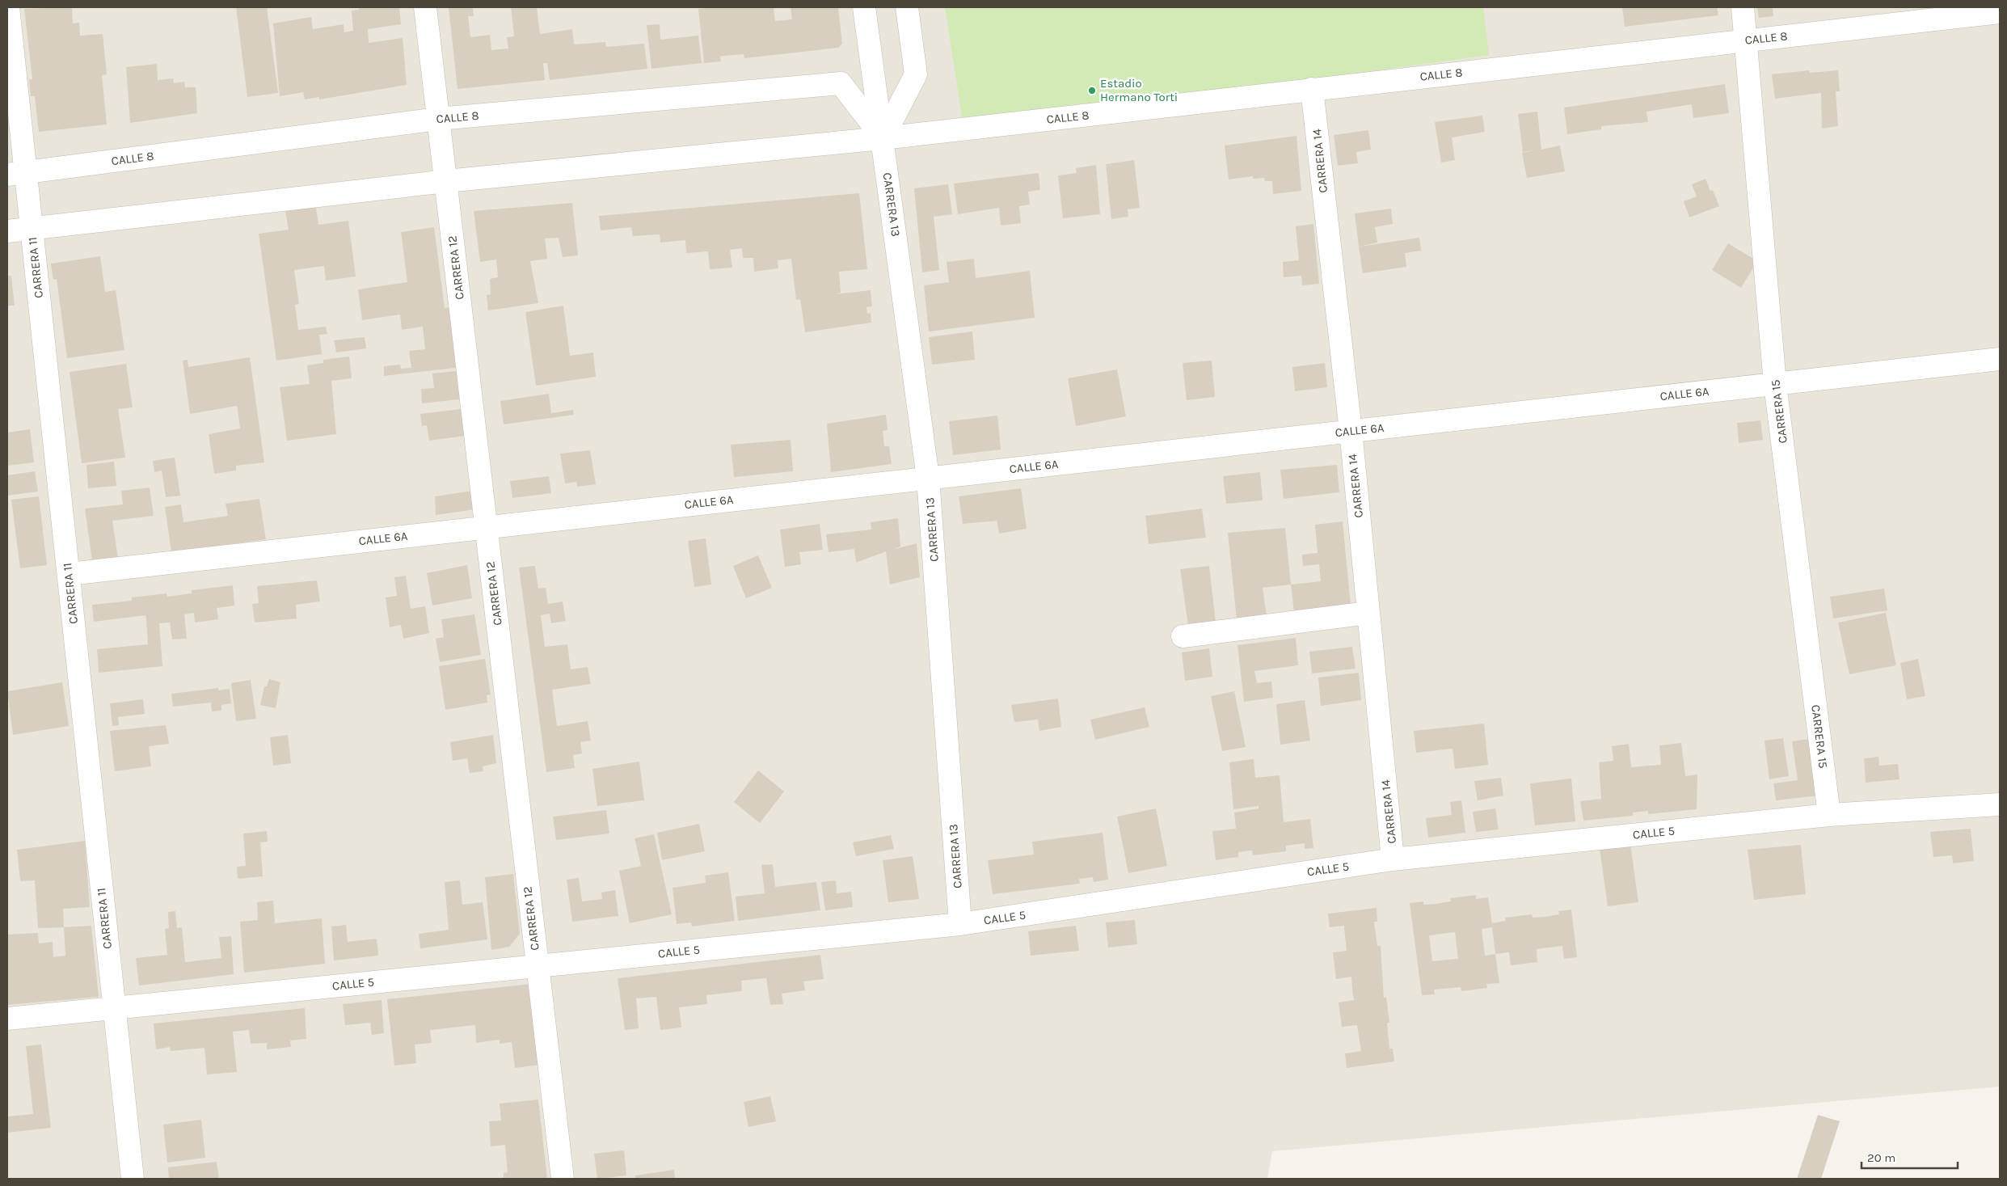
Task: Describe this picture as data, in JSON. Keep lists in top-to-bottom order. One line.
{"streets":{"street":["CALLE 8","CARRERA 14","CARRERA 13","CARRERA 11","CARRERA 12","CALLE 6A","CARRERA 15","CALLE 5"]},"crossings":[["CALLE 8","CARRERA 14"],["CALLE 8","CARRERA 13"],["CALLE 8","CARRERA 11"],["CALLE 8","CARRERA 12"],["CALLE 8","CARRERA 15"],["CARRERA 14","CALLE 6A"],["CARRERA 14","CALLE 5"],["CARRERA 13","CALLE 6A"],["CARRERA 13","CALLE 5"],["CARRERA 11","CALLE 6A"],["CARRERA 11","CALLE 5"],["CARRERA 12","CALLE 6A"],["CARRERA 12","CALLE 5"],["CALLE 6A","CARRERA 15"],["CARRERA 15","CALLE 5"]],"places":["Estadio Hermano Torti"],"scale_bar":"20 m"}
